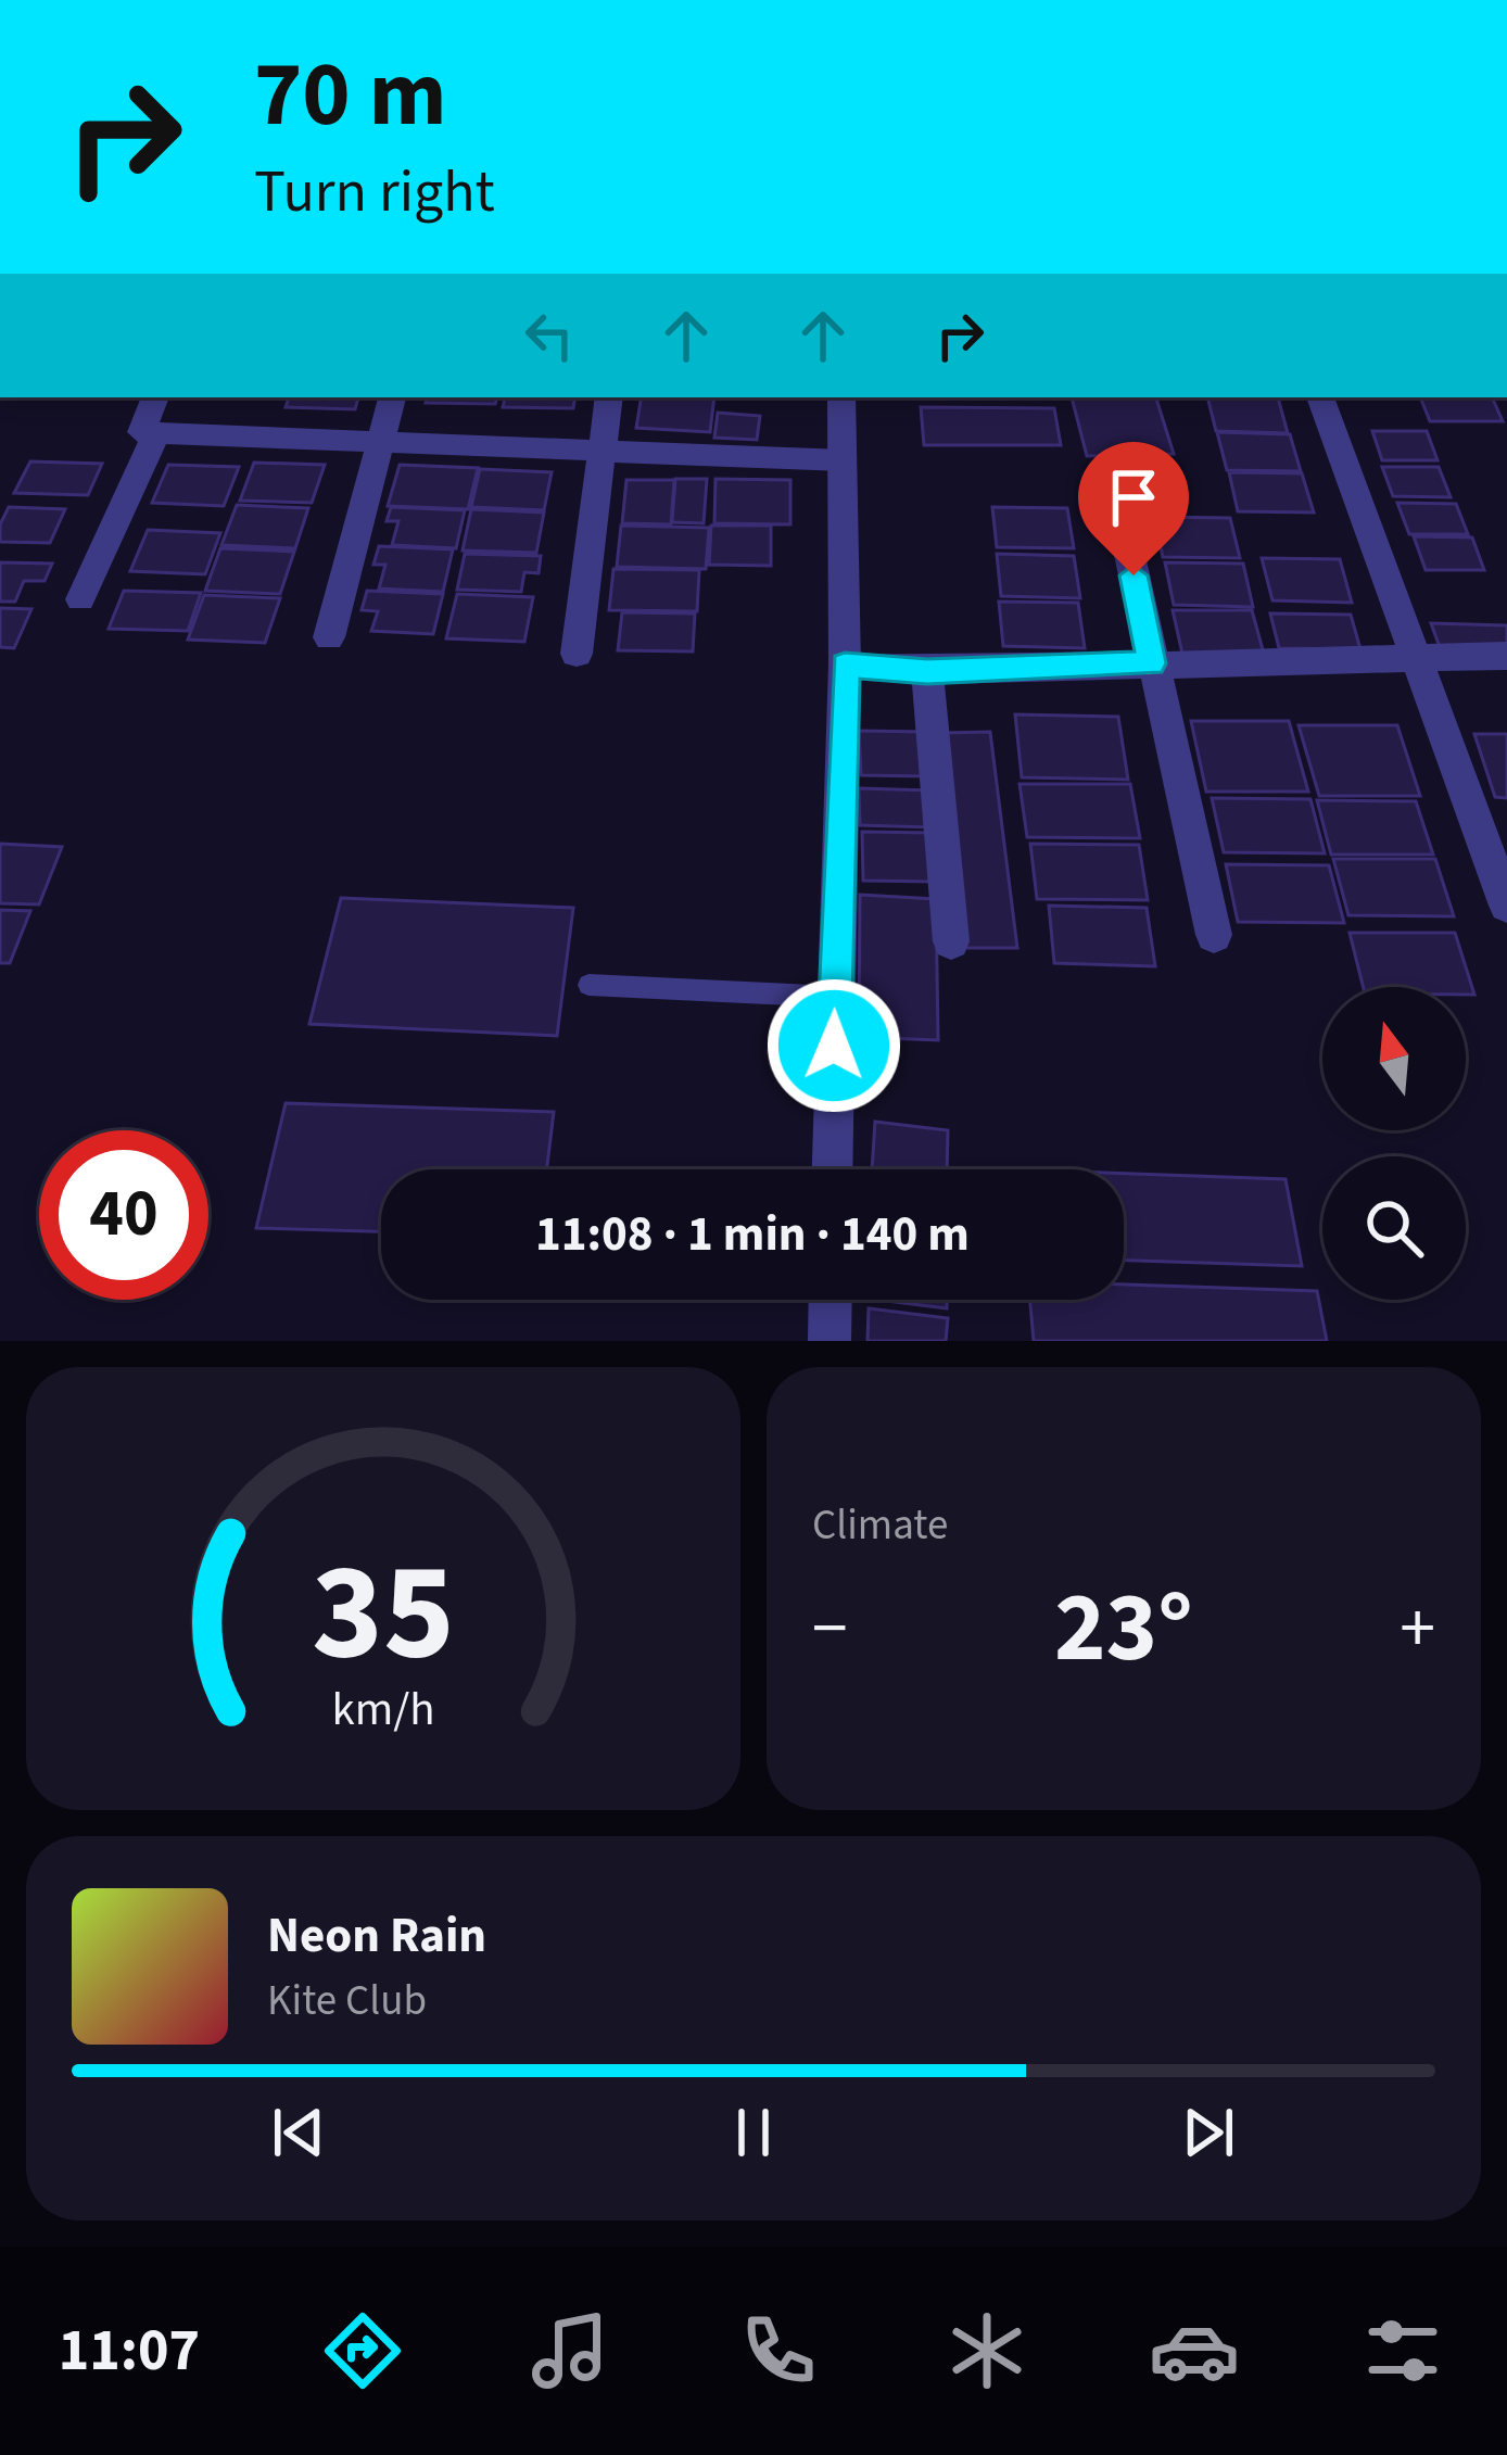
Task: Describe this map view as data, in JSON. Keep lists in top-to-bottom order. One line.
{"north":"top","page":{"turn":["70 m","Turn right"],"limit":"40","trip":"11:08 · 1 min · 140 m","tile":"Climate","heat":["−","23°","+"],"song":["Neon Rain","Kite Club"],"tabs":"11:07","gauge":["35","km/h"]}}
